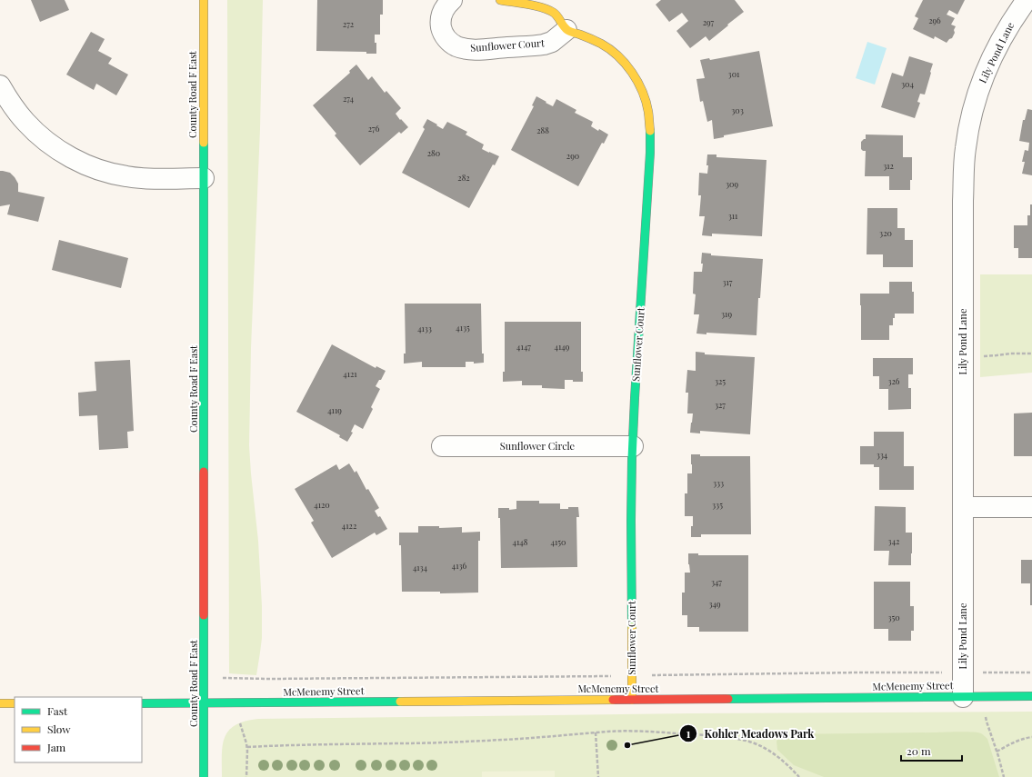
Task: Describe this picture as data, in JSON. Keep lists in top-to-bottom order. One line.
{"streets":{"street":["Sunflower Court","Lily Pond Lane","County Road F East","Sunflower Circle","McMenemy Street"]},"crossings":[["Sunflower Court","Sunflower Circle"],["Sunflower Court","McMenemy Street"],["Lily Pond Lane","McMenemy Street"],["County Road F East","McMenemy Street"]],"places":["Kohler Meadows Park"],"house_numbers":["296","297","272","301","304","274","303","276","288","280","290","312","282","309","311","320","317","319","4135","4133","4147","4149","4121","325","326","327","4119","334","333","4120","335","4122","342","4148","4150","4136","4134","347","349","350"],"legend":["Fast","Slow","Jam"],"scale_bar":"20 m"}
